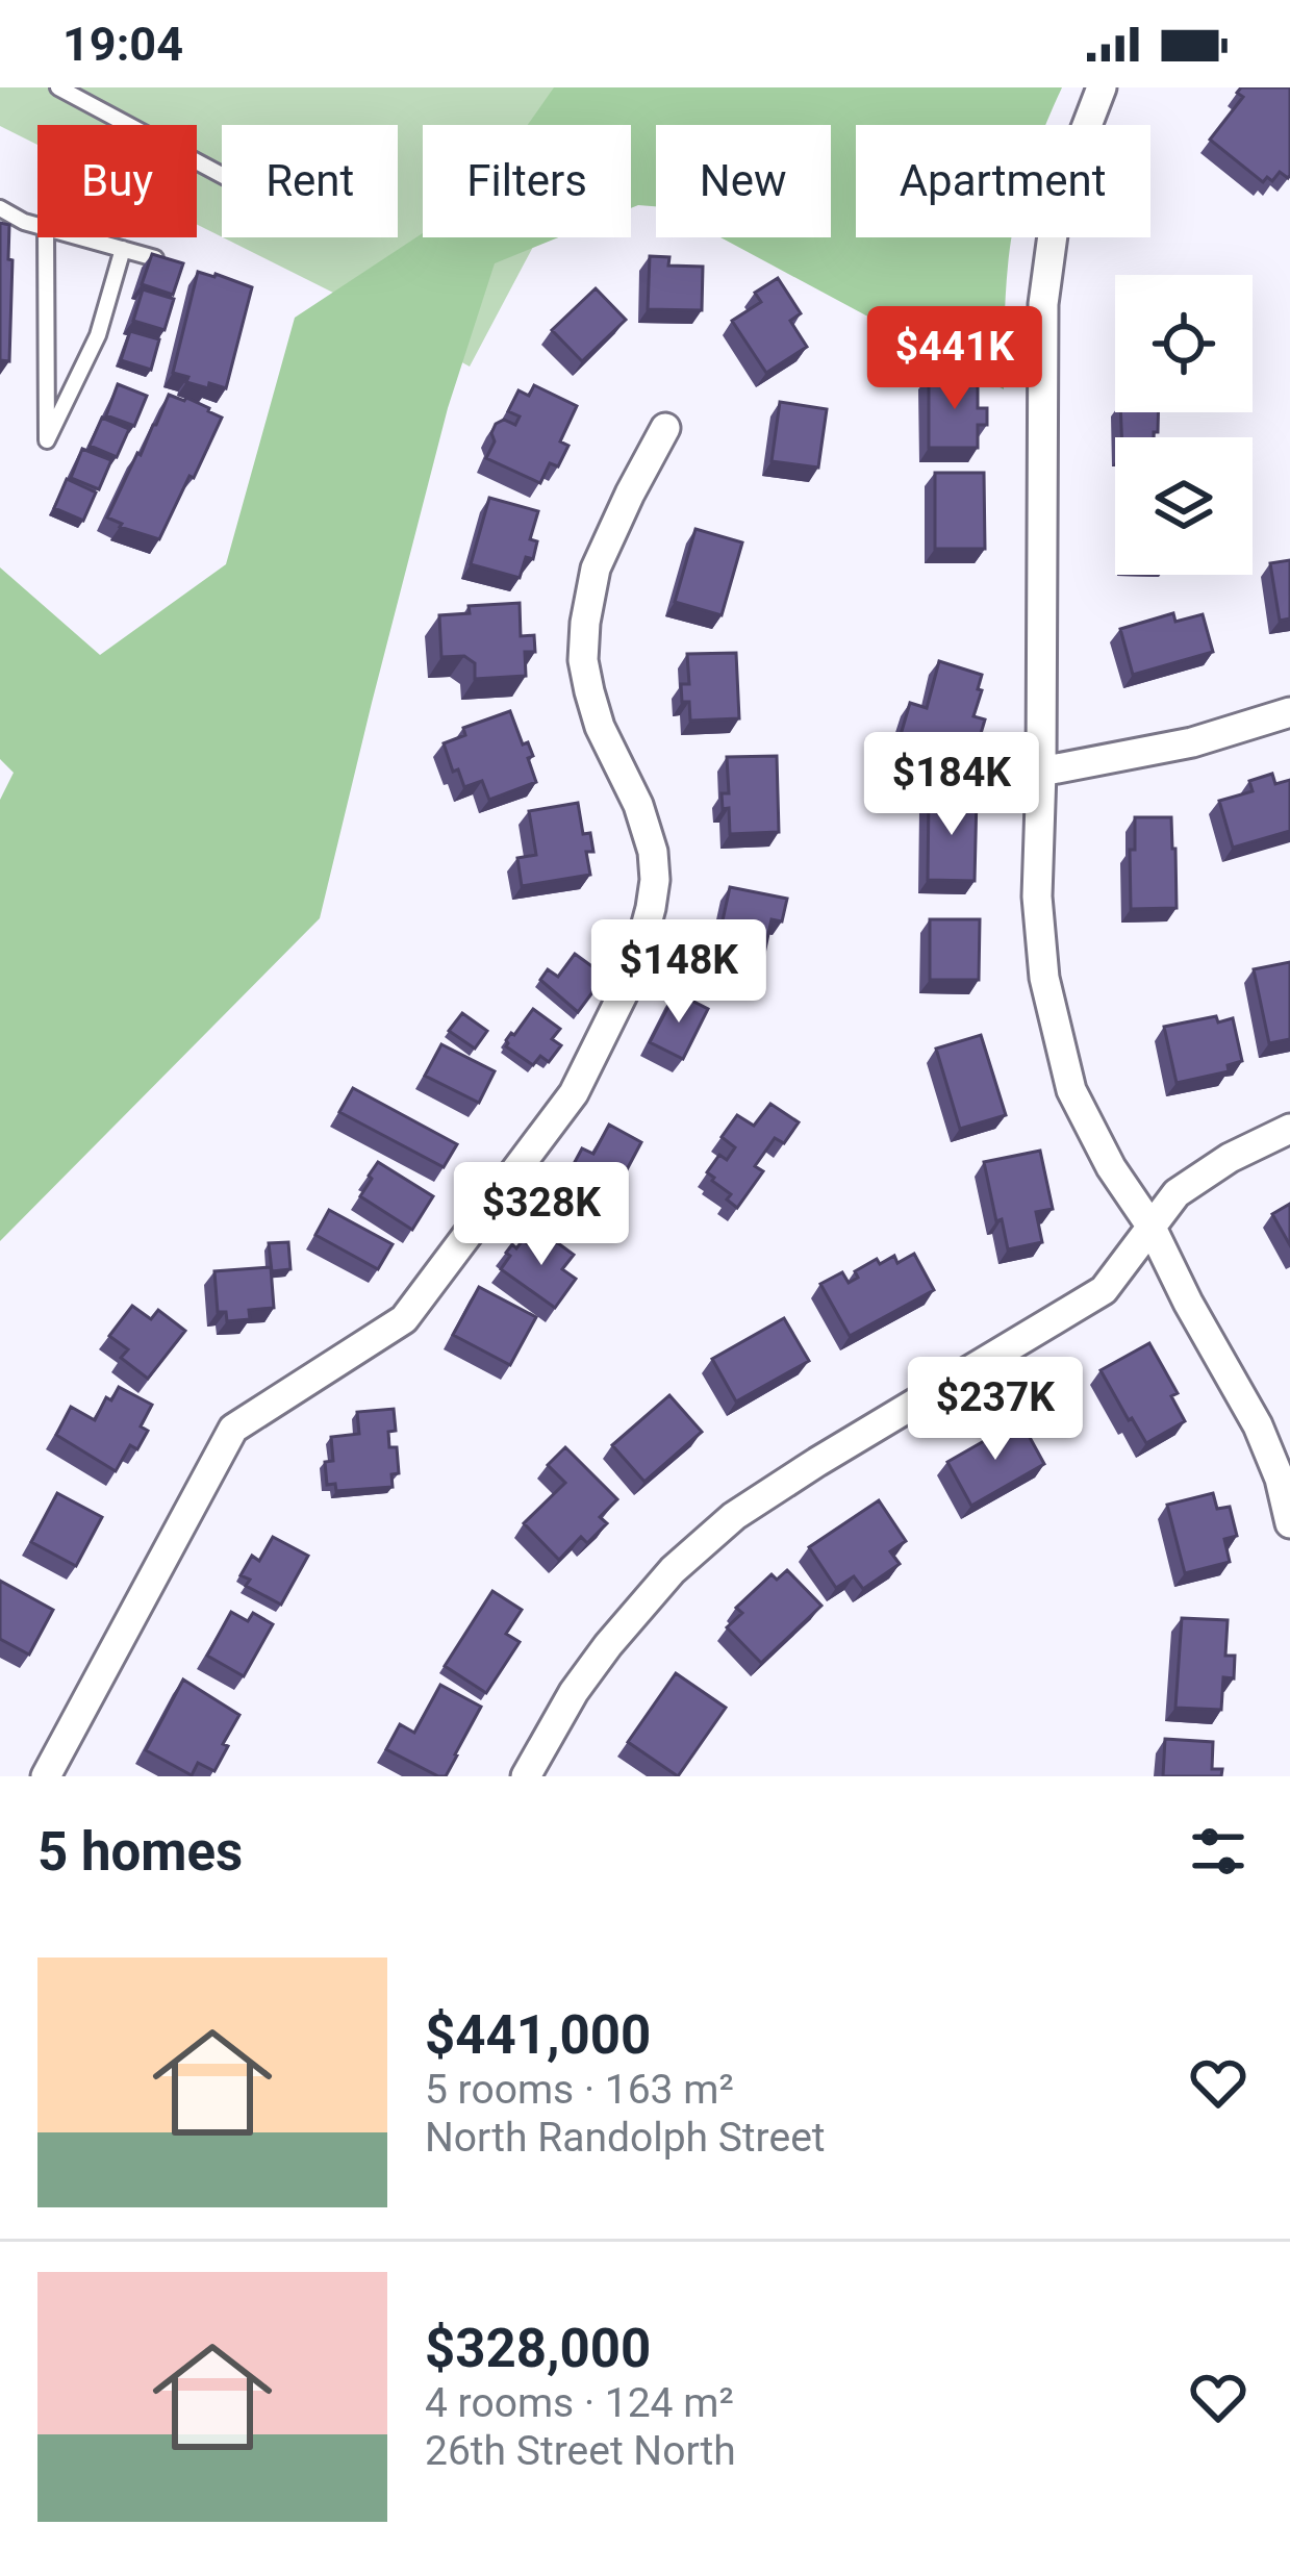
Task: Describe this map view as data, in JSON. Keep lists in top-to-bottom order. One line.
{"page":{"status":"19:04","chip":["Buy","Rent","Filters","New","Apartment"],"price":["$441K","$184K","$148K","$328K","$237K"],"heading":"5 homes","list":[{"name":"$441,000","note":"5 rooms · 163 m² · North Randolph Street"},{"name":"$328,000","note":"4 rooms · 124 m² · 26th Street North"}]}}
